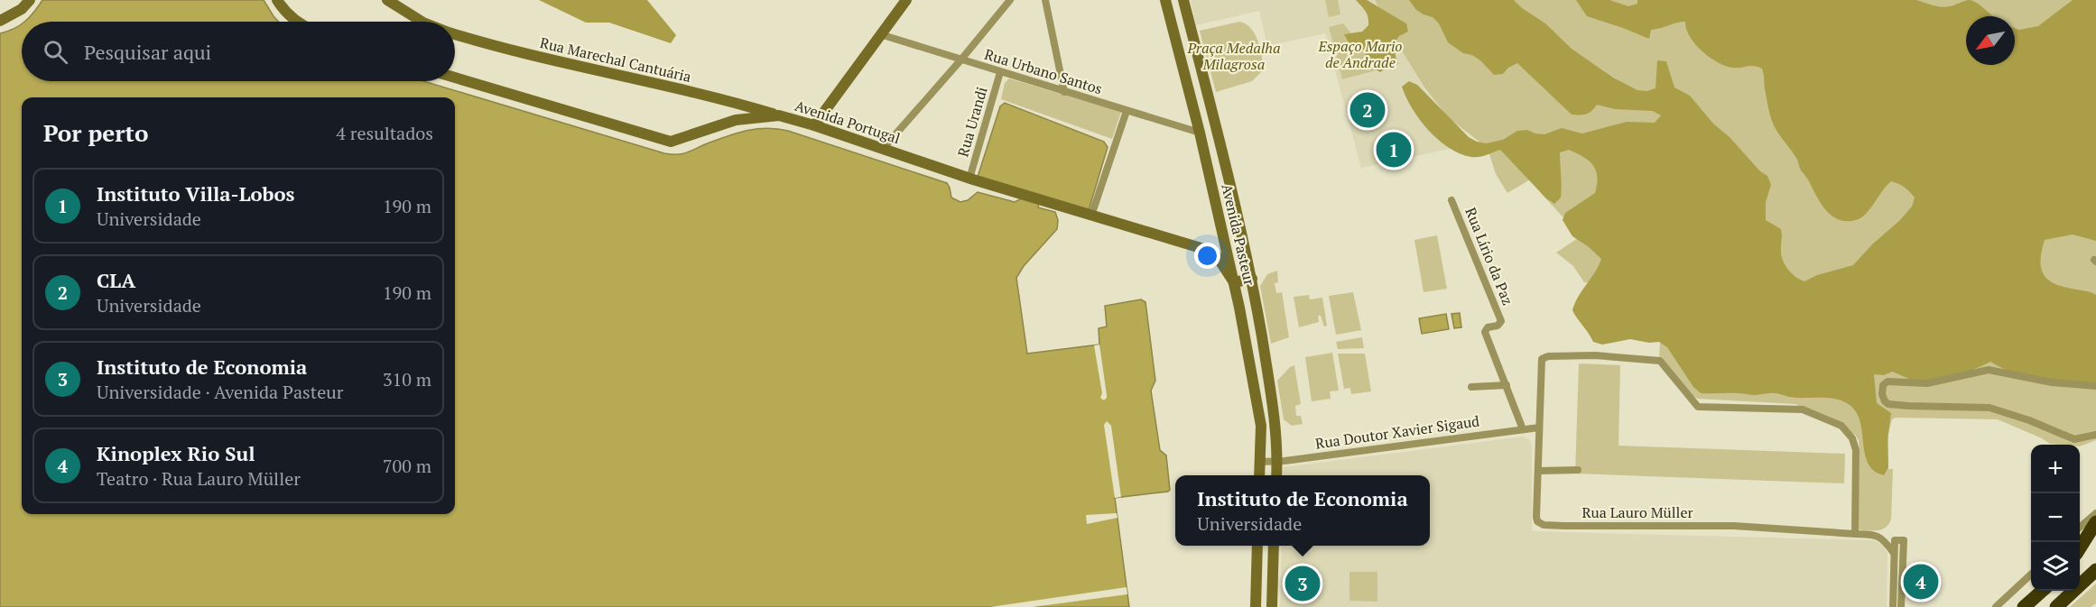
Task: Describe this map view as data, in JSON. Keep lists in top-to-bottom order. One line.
{"streets":{"street":["Rua Marechal Cantuária","Rua Urbano Santos","Avenida Portugal","Rua Urandi","Avenida Pasteur","Rua Lírio da Paz","Rua Doutor Xavier Sigaud","Rua Lauro Müller"]},"crossings":[["Rua Marechal Cantuária","Avenida Portugal"],["Rua Urbano Santos","Rua Urandi"],["Rua Urbano Santos","Avenida Pasteur"],["Avenida Portugal","Rua Urandi"],["Avenida Portugal","Avenida Pasteur"],["Avenida Pasteur","Rua Doutor Xavier Sigaud"],["Rua Doutor Xavier Sigaud","Rua Lauro Müller"]],"parks":["Espaço Mario de Andrade","Praça Medalha Milagrosa"],"north":"bottom left","page":{"search":"Pesquisar aqui","pins":["2","1","4","3"],"heading":["Por perto","4 resultados"],"list":[{"mark":"1","name":"Instituto Villa-Lobos","note":"Universidade","value":"190 m"},{"mark":"2","name":"CLA","note":"Universidade","value":"190 m"},{"mark":"3","name":"Instituto de Economia","note":"Universidade · Avenida Pasteur","value":"310 m"},{"mark":"4","name":"Kinoplex Rio Sul","note":"Teatro · Rua Lauro Müller","value":"700 m"}],"map_buttons":["+","−"],"popup":["Instituto de Economia","Universidade"]}}
